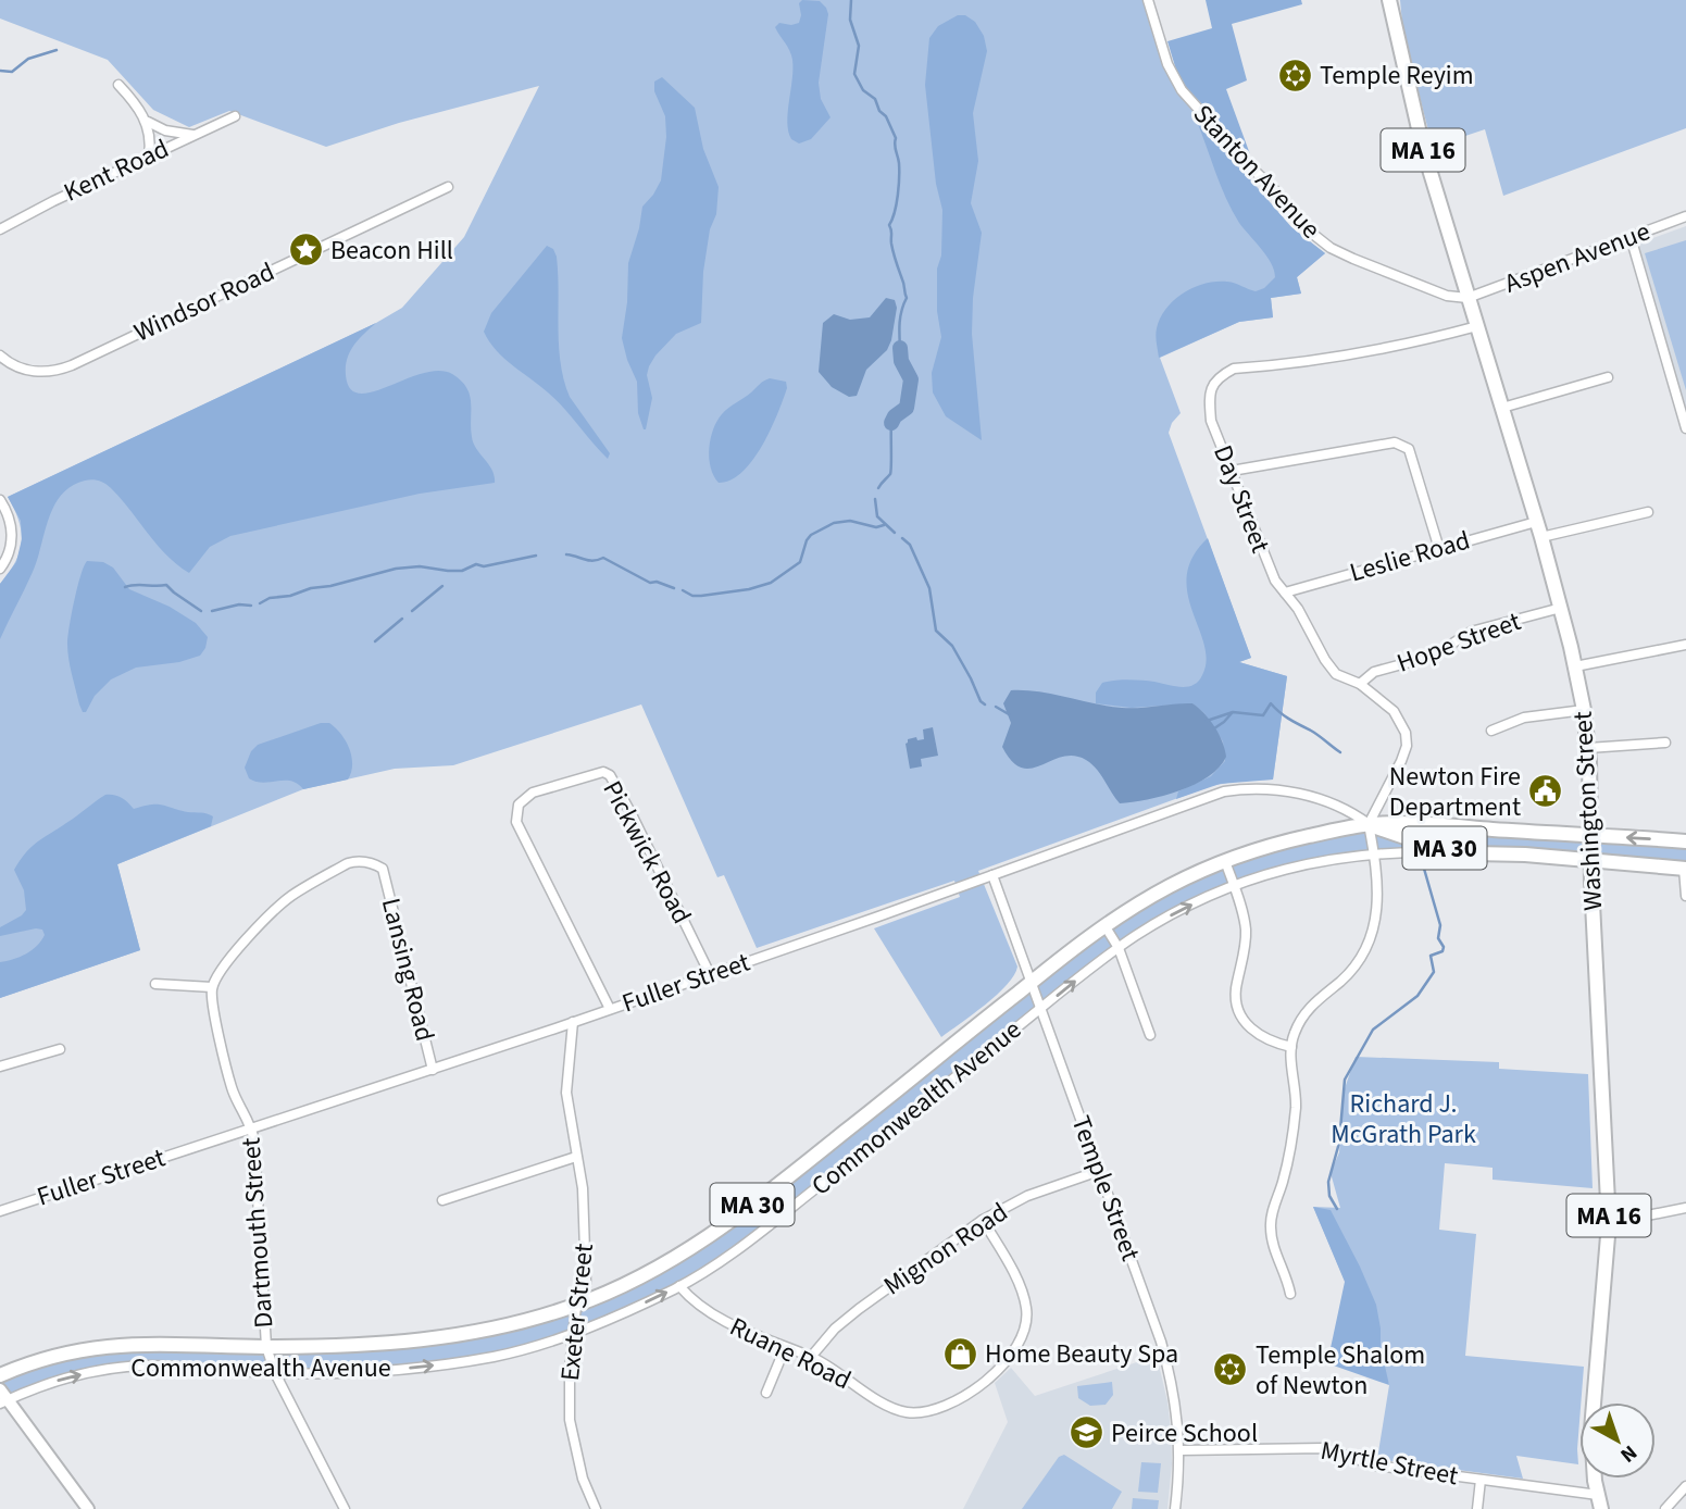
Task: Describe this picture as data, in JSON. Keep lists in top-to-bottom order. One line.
{"streets":{"main road":["MA 16","Washington Street","MA 30","Commonwealth Avenue"],"street":["Kent Road","Stanton Avenue","Aspen Avenue","Windsor Road","Day Street","Leslie Road","Hope Street","Pickwick Road","Lansing Road","Fuller Street","Temple Street","Dartmouth Street","Mignon Road","Exeter Street","Ruane Road","Myrtle Street"]},"crossings":[["Stanton Avenue","Aspen Avenue"],["Stanton Avenue","Washington Street"],["Aspen Avenue","Washington Street"],["Day Street","Leslie Road"],["Day Street","Hope Street"],["Day Street","Washington Street"],["Day Street","Fuller Street"],["Day Street","Commonwealth Avenue"],["Leslie Road","Washington Street"],["Hope Street","Washington Street"],["Washington Street","Commonwealth Avenue"],["Washington Street","Myrtle Street"],["Pickwick Road","Fuller Street"],["Lansing Road","Fuller Street"],["Lansing Road","Dartmouth Street"],["Fuller Street","Commonwealth Avenue"],["Fuller Street","Temple Street"],["Fuller Street","Dartmouth Street"],["Fuller Street","Exeter Street"],["Commonwealth Avenue","Temple Street"],["Commonwealth Avenue","Dartmouth Street"],["Commonwealth Avenue","Exeter Street"],["Commonwealth Avenue","Ruane Road"],["Temple Street","Mignon Road"],["Temple Street","Myrtle Street"],["Mignon Road","Ruane Road"]],"parks":["Richard J. McGrath Park"],"places":{"synagogue":["Temple Reyim","Temple Shalom of Newton"],"place":["Beacon Hill"],"public building":["Newton Fire Department"],"shop":["Home Beauty Spa"],"school or university":["Peirce School"]},"north":"bottom right"}
